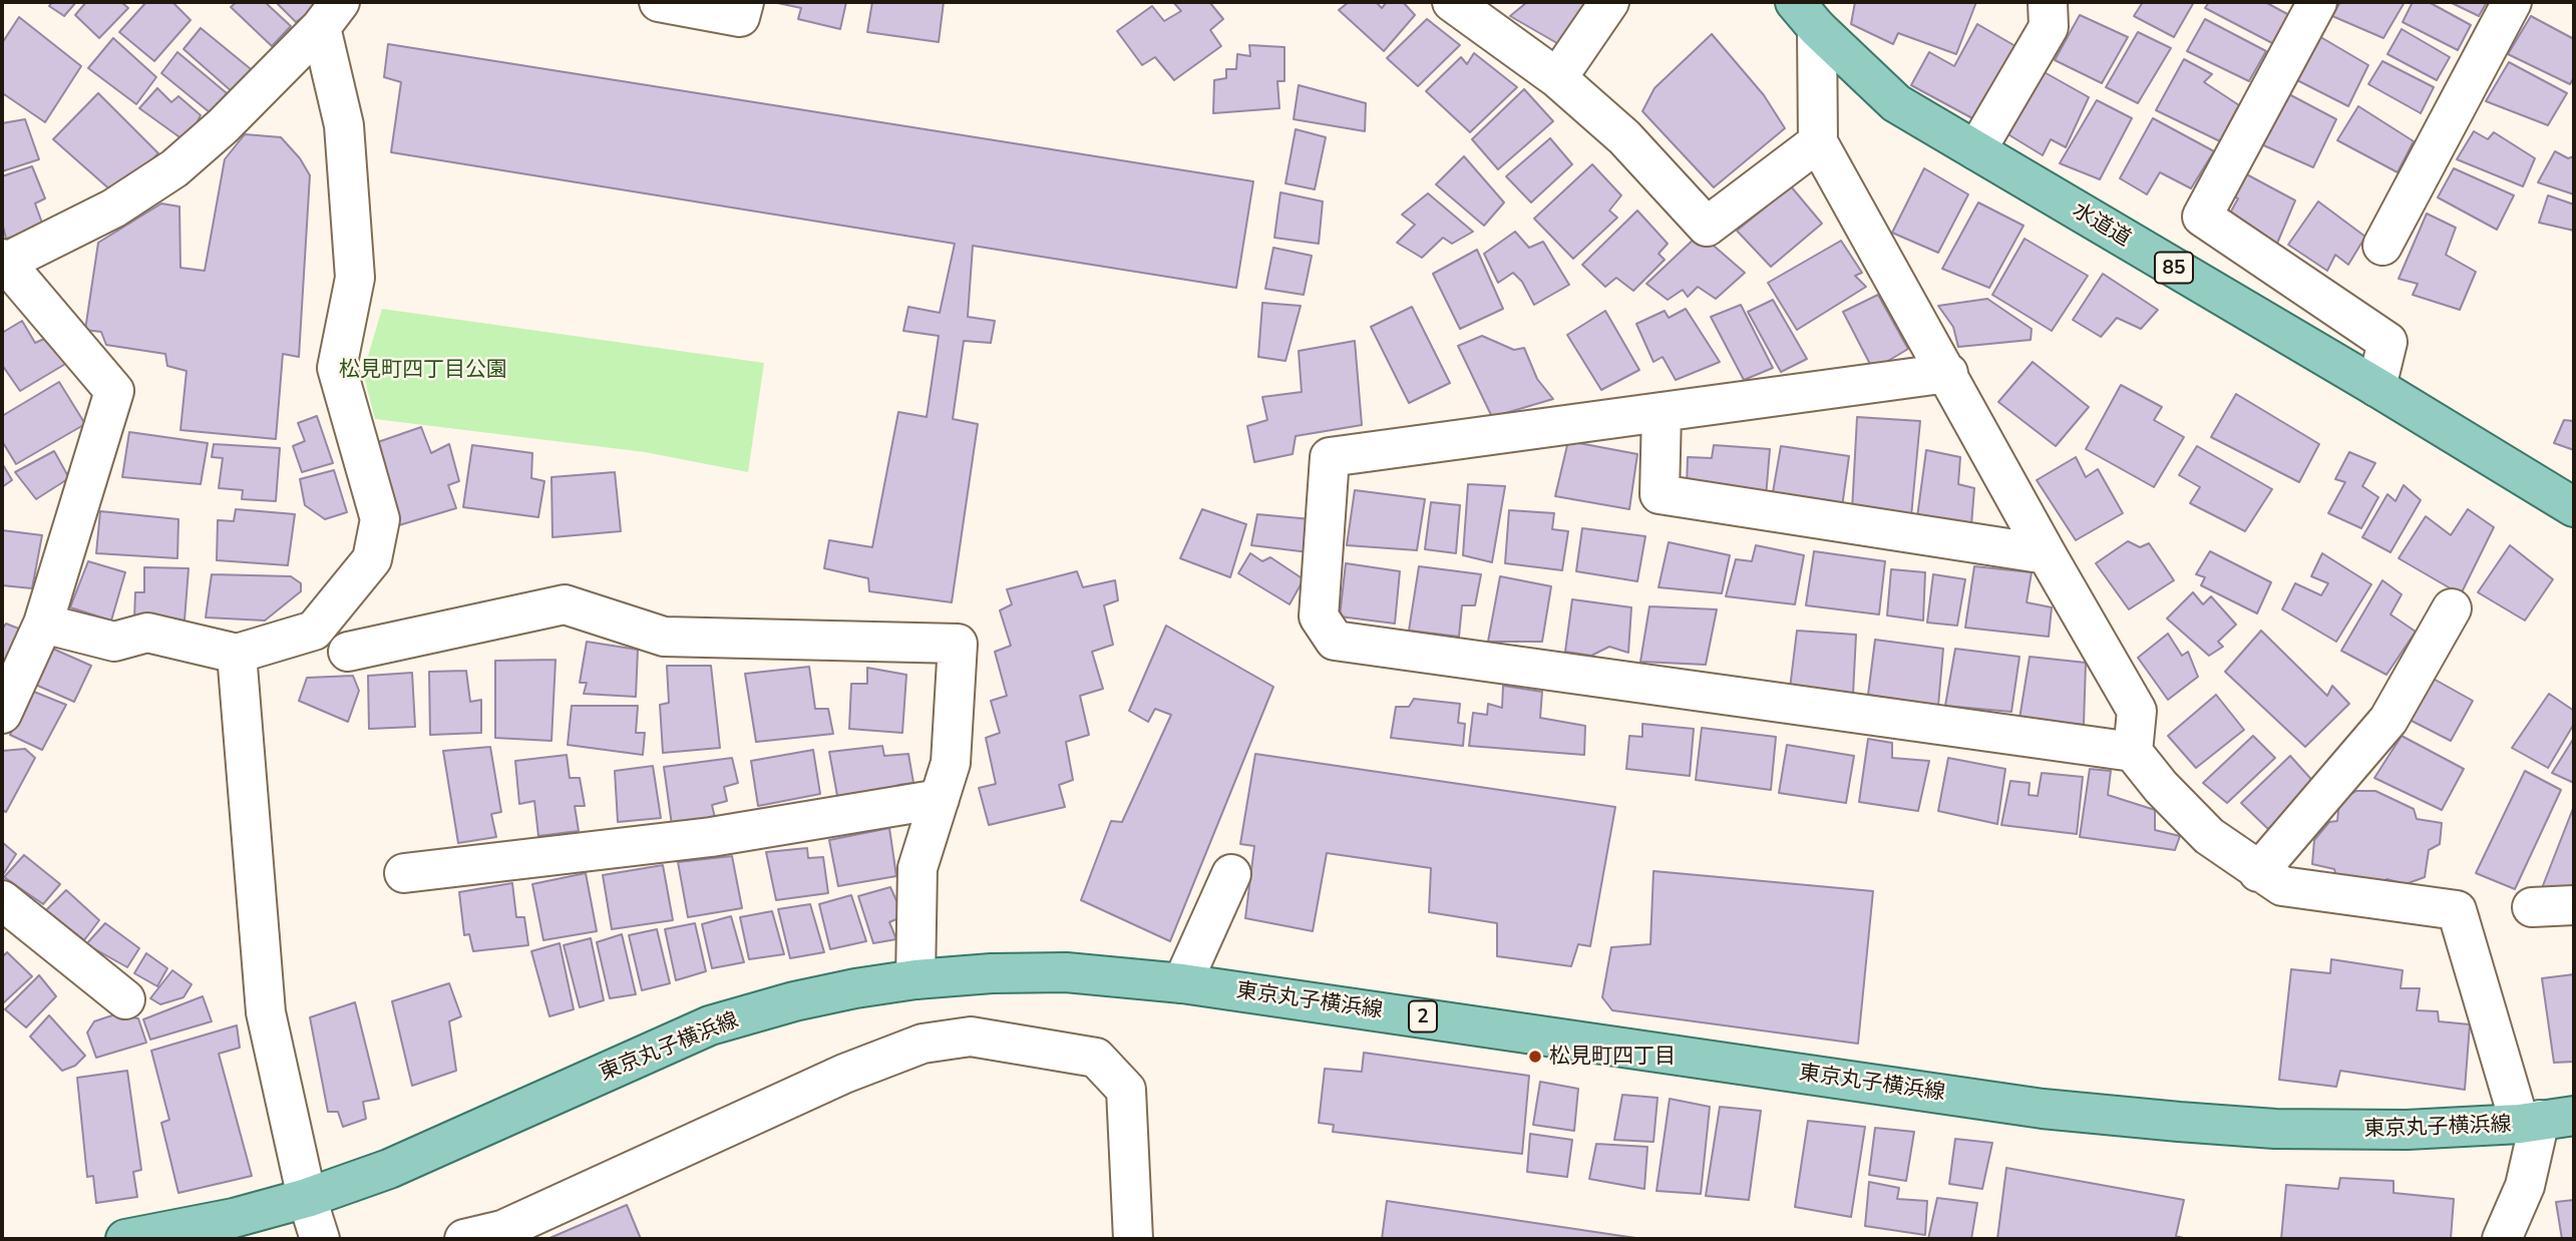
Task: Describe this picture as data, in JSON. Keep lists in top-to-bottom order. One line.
{"streets":{"main road":["水道道","85","東京丸子横浜線","2"]},"parks":["松見町四丁目公園"],"places":["松見町四丁目"]}
